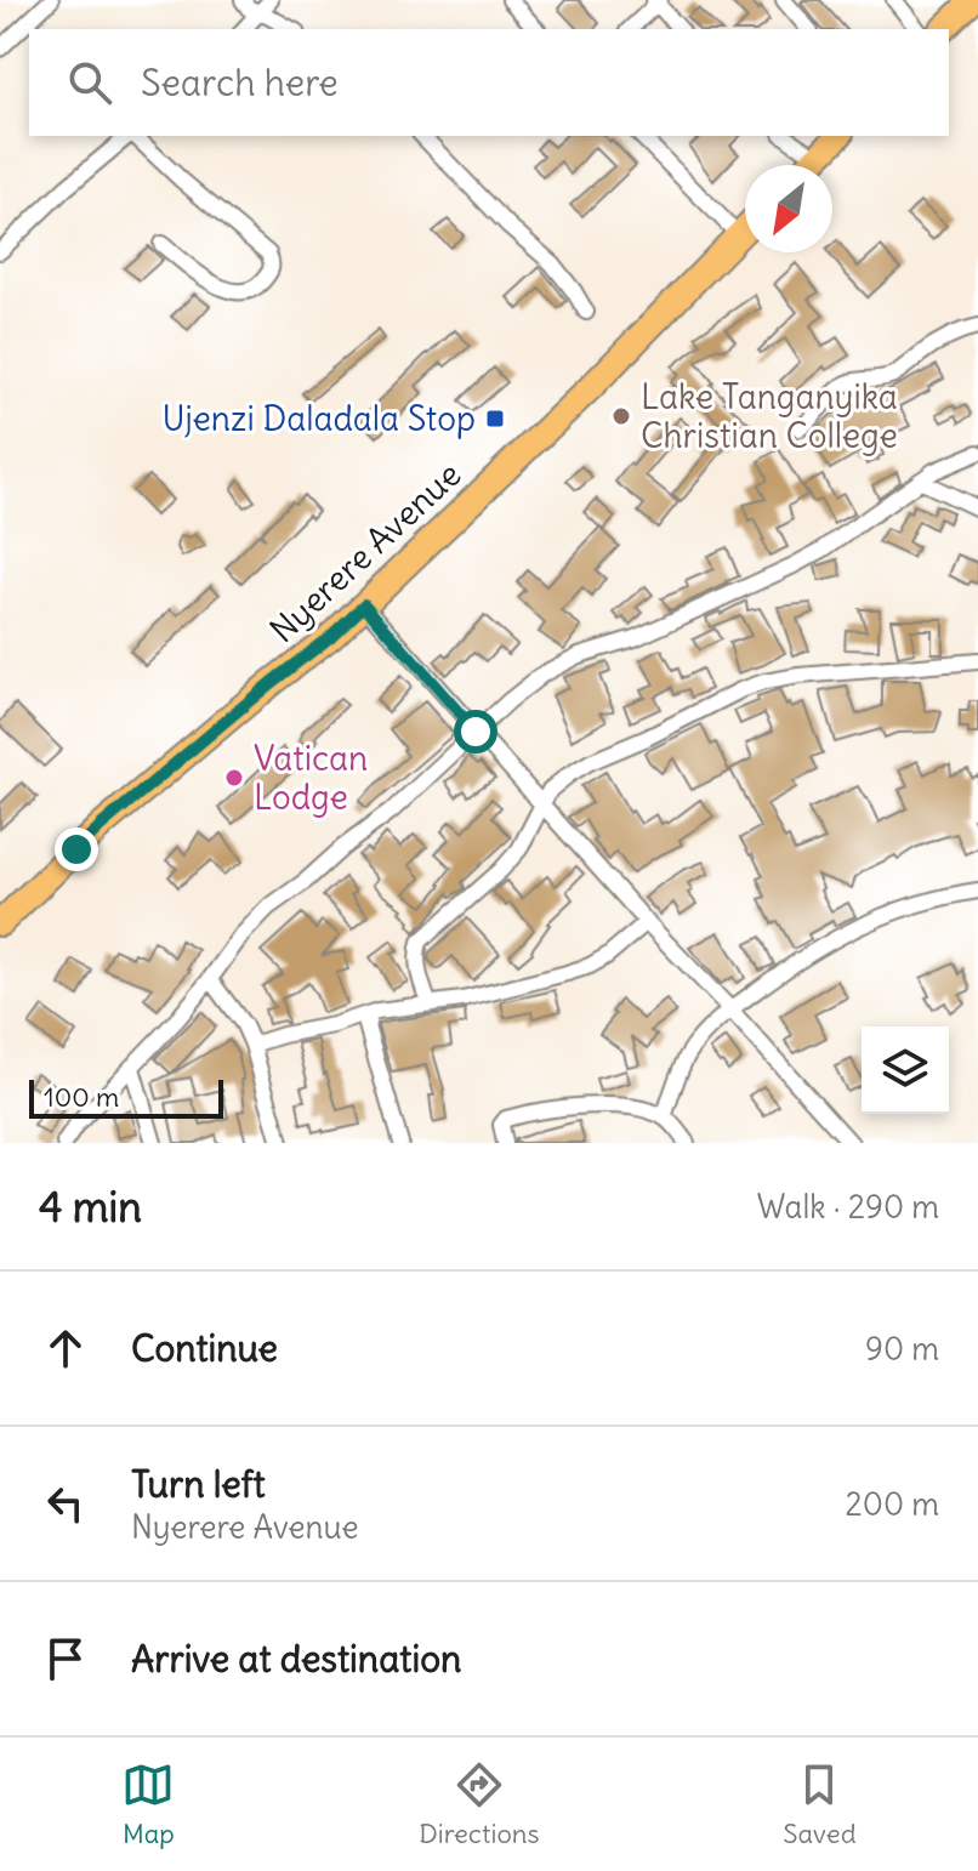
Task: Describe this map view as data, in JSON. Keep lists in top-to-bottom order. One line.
{"streets":{"main road":["Nyerere Avenue"]},"places":{"other":["Lake Tanganyika Christian College","Vatican Lodge"],"transit":["Ujenzi Daladala Stop"]},"scale_bar":"100 m","north":"bottom left","page":{"search":"Search here","scale":"100 m","heading":["4 min","Walk · 290 m"],"list":[["Continue","90 m"],["Turn left","Nyerere Avenue","200 m"],"Arrive at destination"],"nav":["Map","Directions","Saved"]}}
